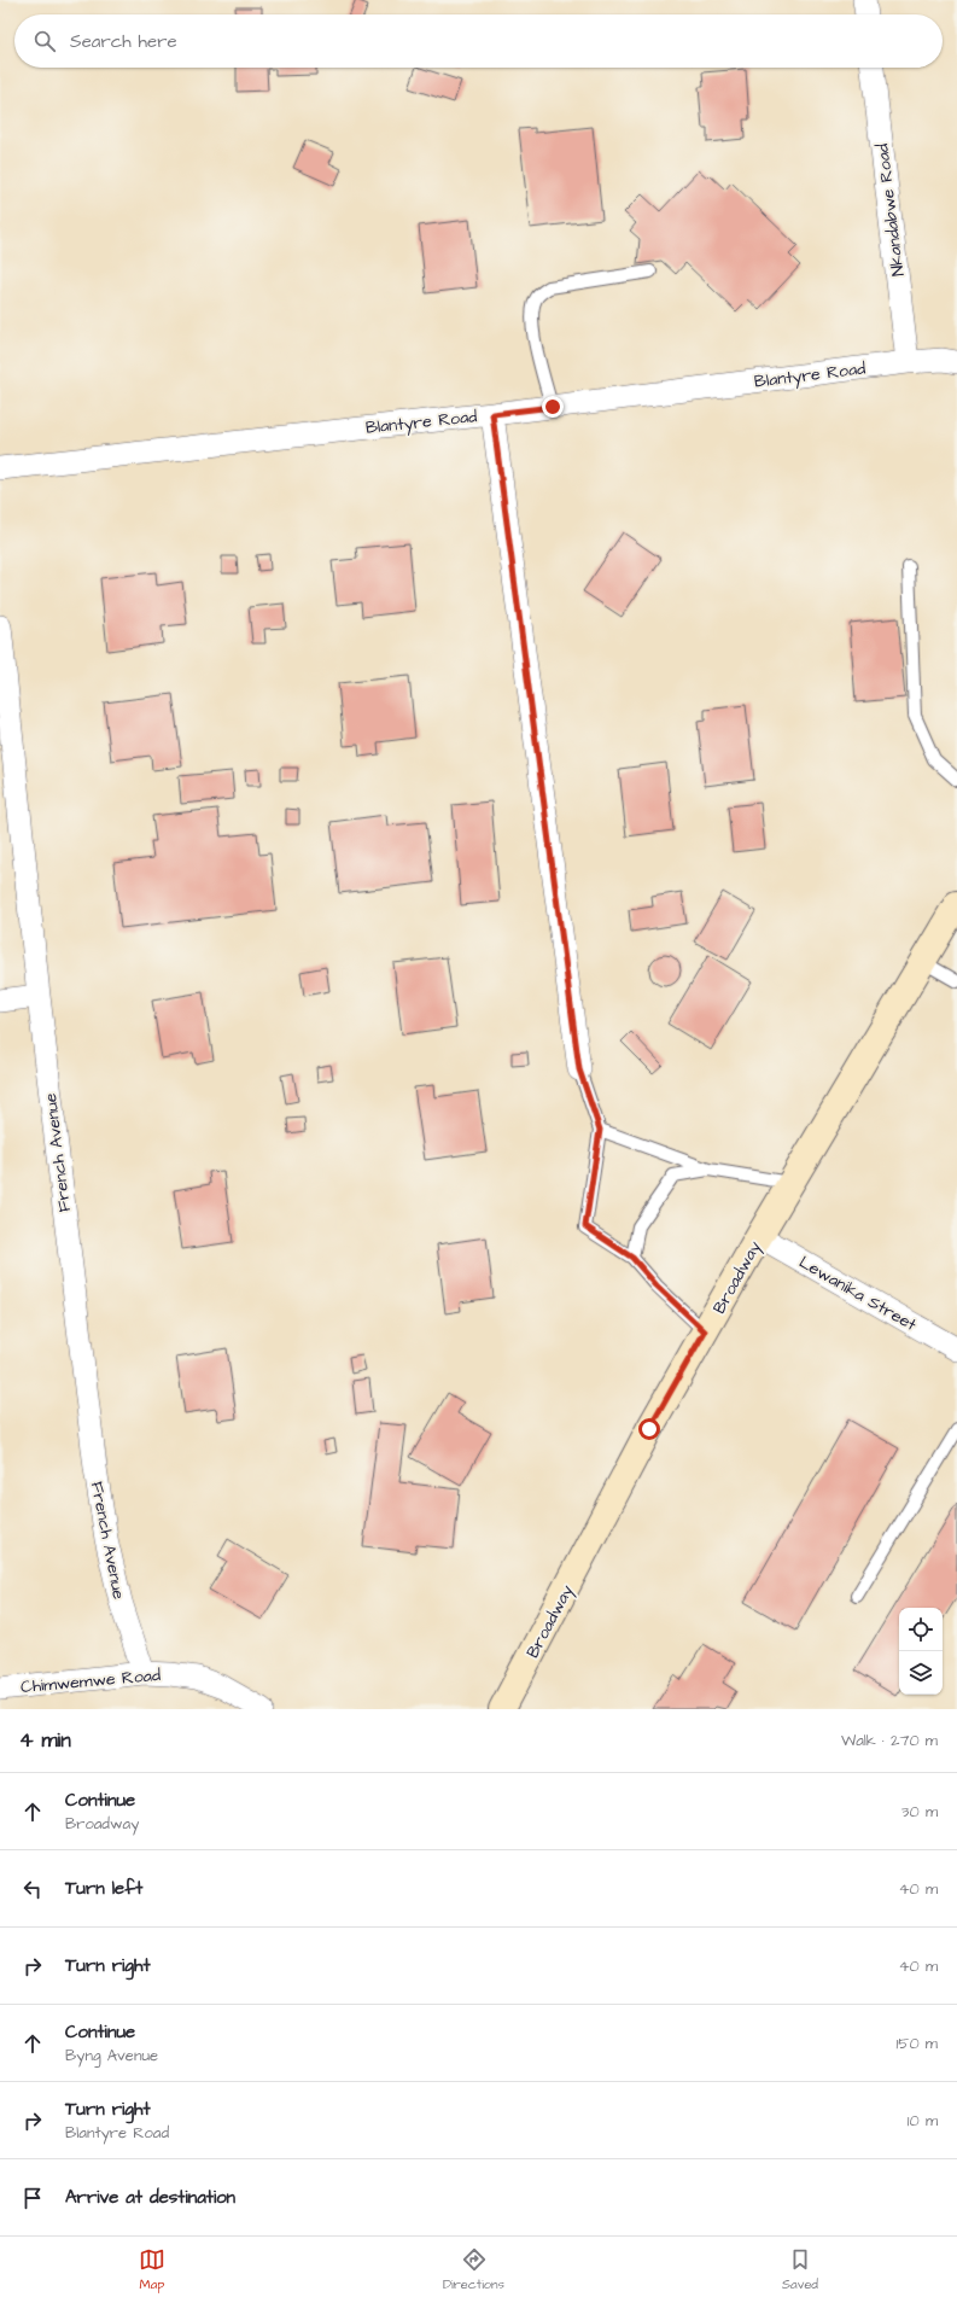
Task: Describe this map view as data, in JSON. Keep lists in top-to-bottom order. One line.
{"streets":{"main road":["Broadway"],"street":["Nkandabwe Road","Blantyre Road","French Avenue","Lewanika Street","Chimwemwe Road"]},"crossings":[["Nkandabwe Road","Blantyre Road"],["French Avenue","Chimwemwe Road"],["Broadway","Lewanika Street"]],"page":{"search":"Search here","heading":["4 min","Walk · 270 m"],"list":[["Continue","Broadway","30 m"],["Turn left","40 m"],["Turn right","40 m"],["Continue","Byng Avenue","150 m"],["Turn right","Blantyre Road","10 m"],"Arrive at destination"],"nav":["Map","Directions","Saved"]}}
